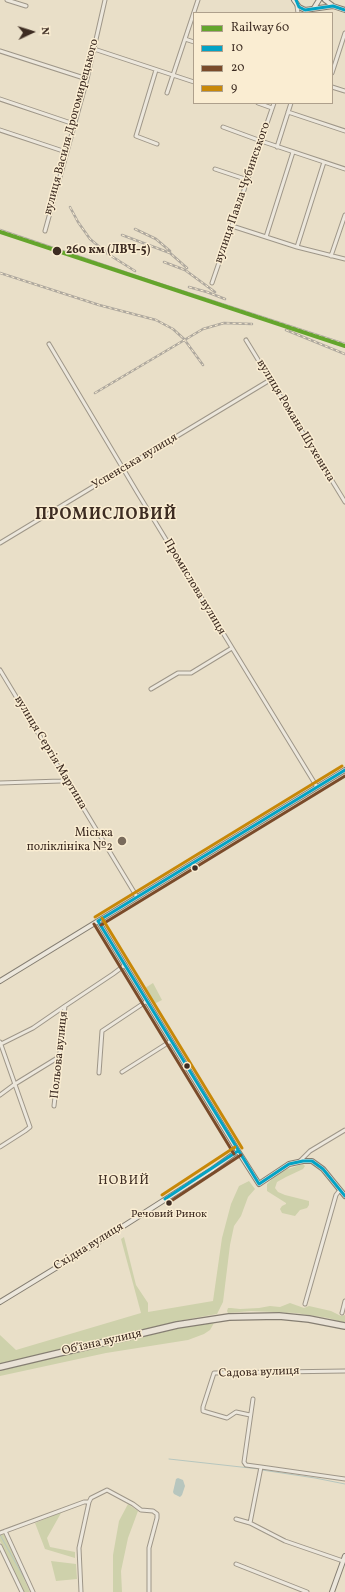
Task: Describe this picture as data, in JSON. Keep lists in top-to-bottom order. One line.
{"streets":{"highway":["Обʼїзна вулиця"],"street":["вулиця Василя Дрогомирецького","вулиця Павла Чубинського","вулиця Романа Шухевича","Успенська вулиця","Промислова вулиця","вулиця Сергія Мартина","Польова вулиця","Східна вулиця","Садова вулиця"]},"crossings":[["вулиця Романа Шухевича","Успенська вулиця"],["Успенська вулиця","Промислова вулиця"]],"districts":["ПРОМИСЛОВИЙ","НОВИЙ"],"places":["260 км (ЛВЧ-5)","Міська поліклініка №2","Речовий Ринок"],"lines":["transit line 10","rail line 60","transit line 9","transit line 20"],"legend":["Railway 60","10","20","9"],"north":"right"}
